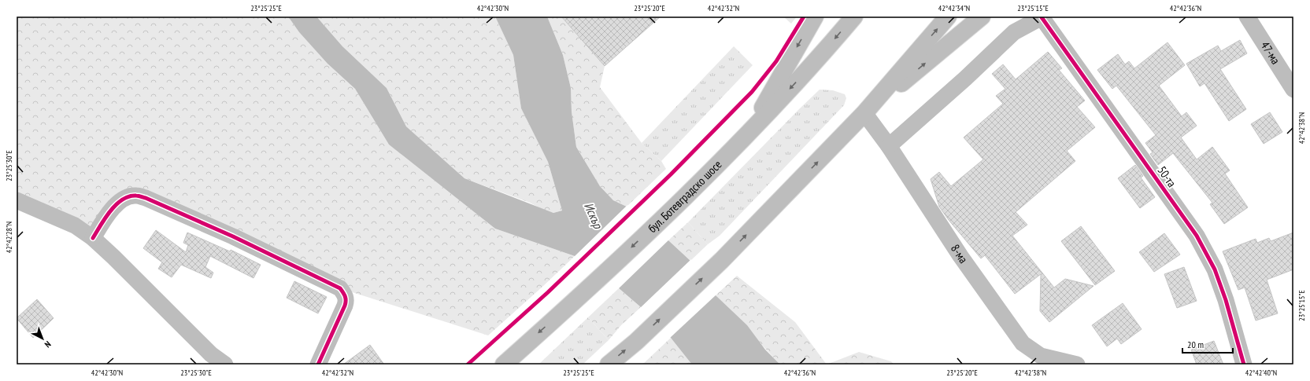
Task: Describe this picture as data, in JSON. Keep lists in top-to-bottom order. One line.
{"streets":{"main road":["бул. Ботевградско шосе"],"street":["47-ма","50-та","8-ма"]},"water":["Искър"],"scale_bar":"20 m","north":"bottom right","coordinates":["23°25'25\"E","42°42'30\"N","23°25'20\"E","42°42'32\"N","42°42'34\"N","23°25'15\"E","42°42'36\"N","42°42'38\"N","23°25'30\"E","42°42'28\"N","42°42'40\"N"]}
